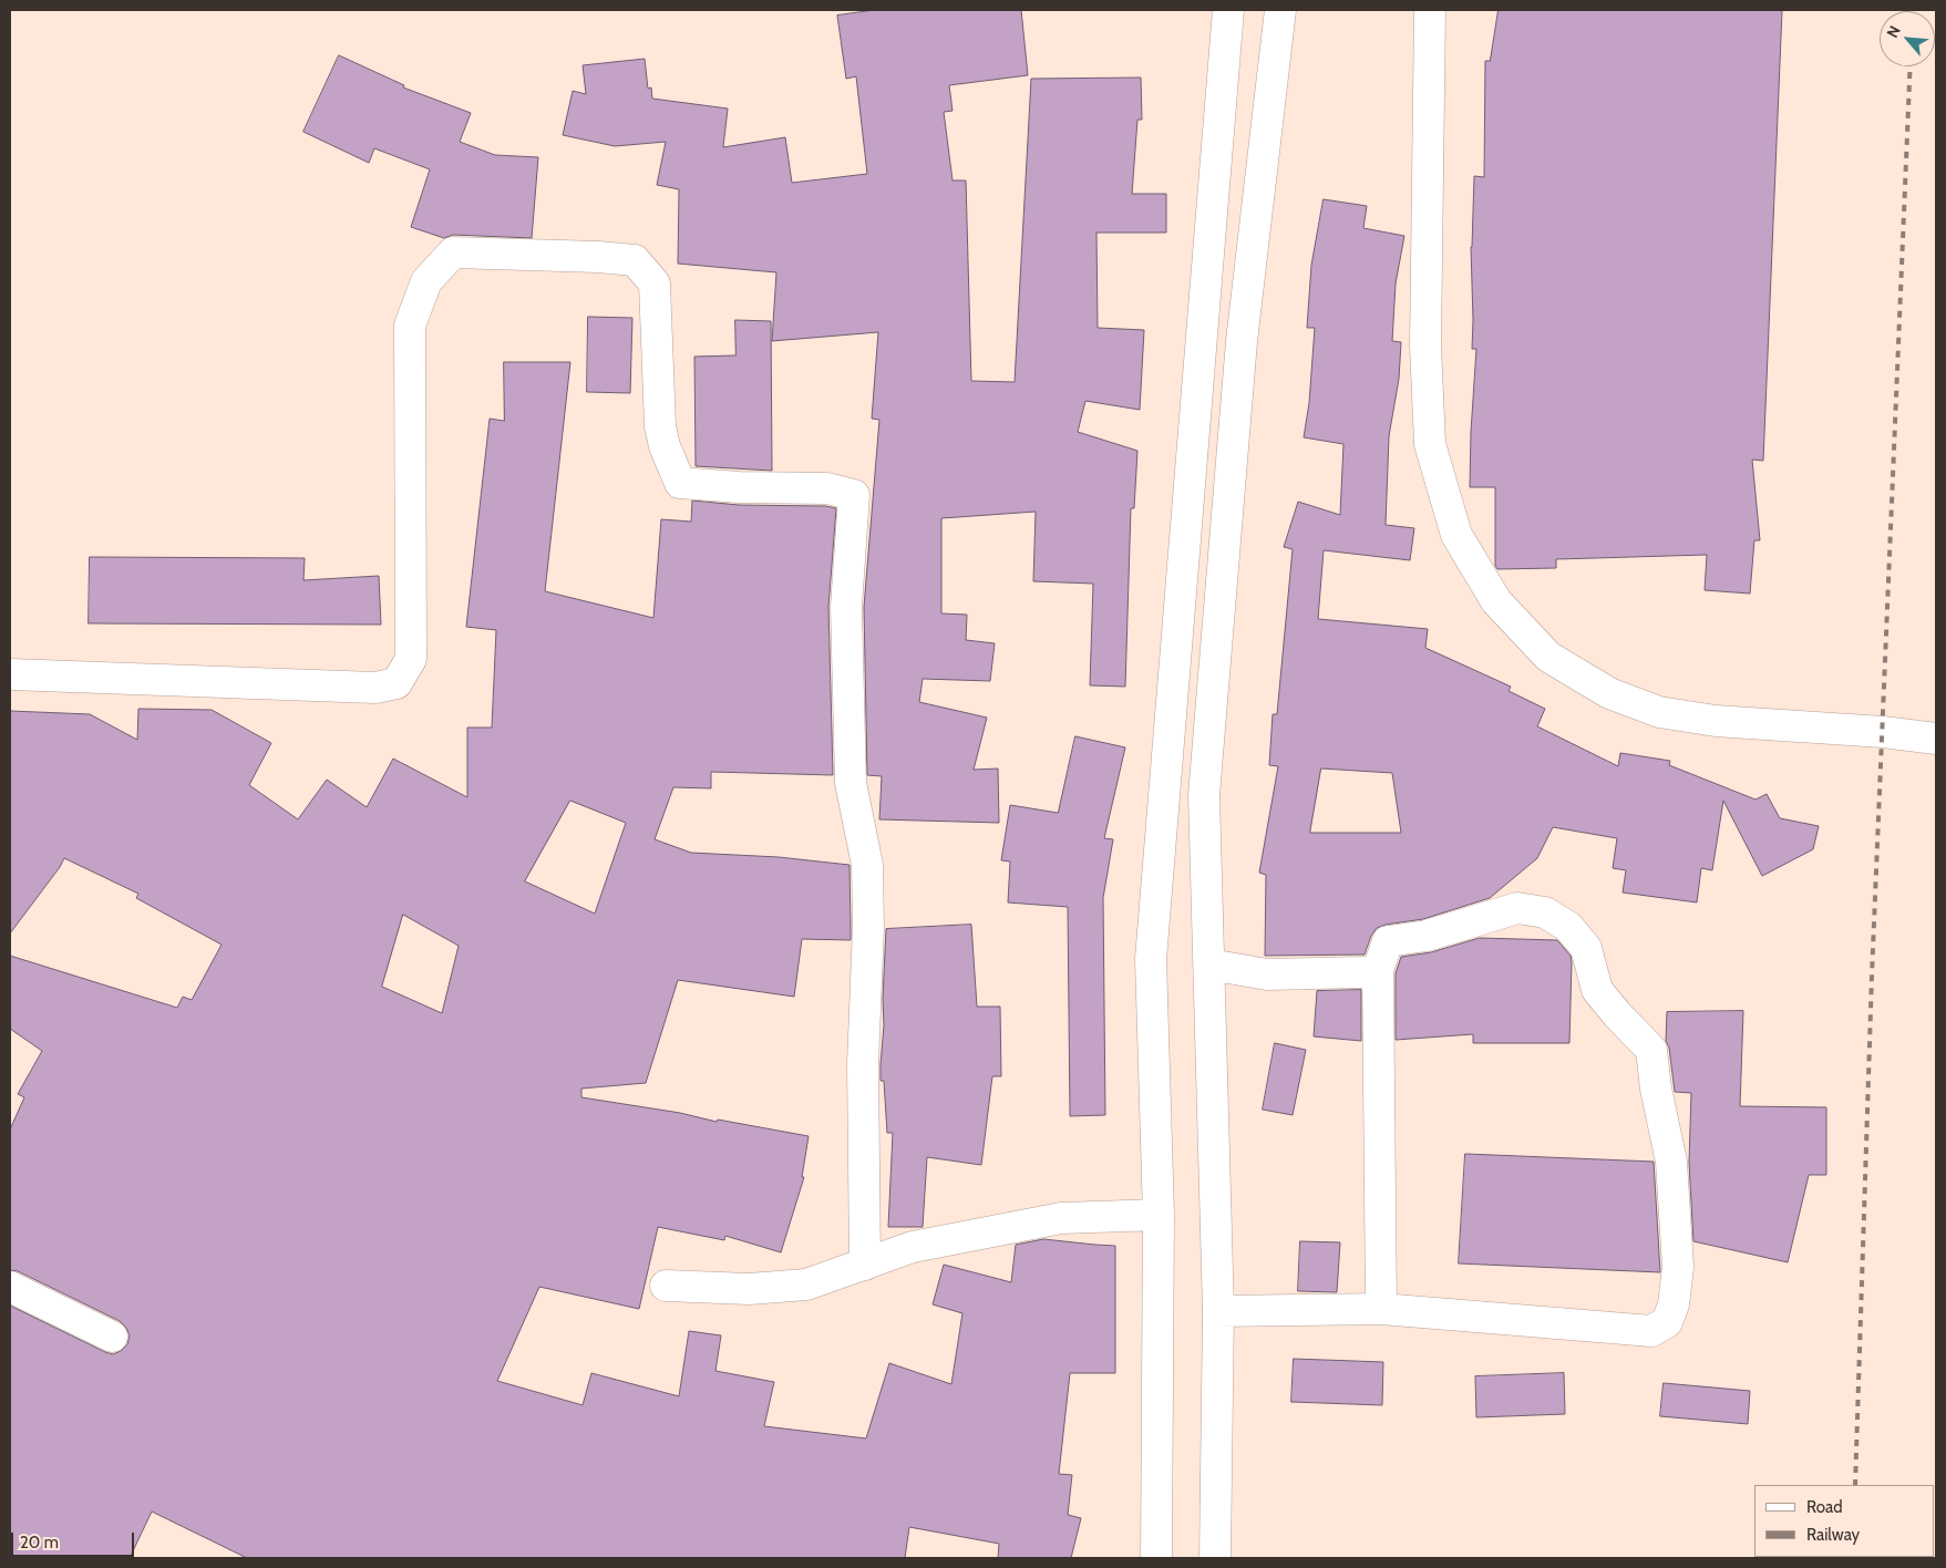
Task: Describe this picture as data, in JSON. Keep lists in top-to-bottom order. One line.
{"legend":["Road","Railway"],"scale_bar":"20 m","north":"top left"}
